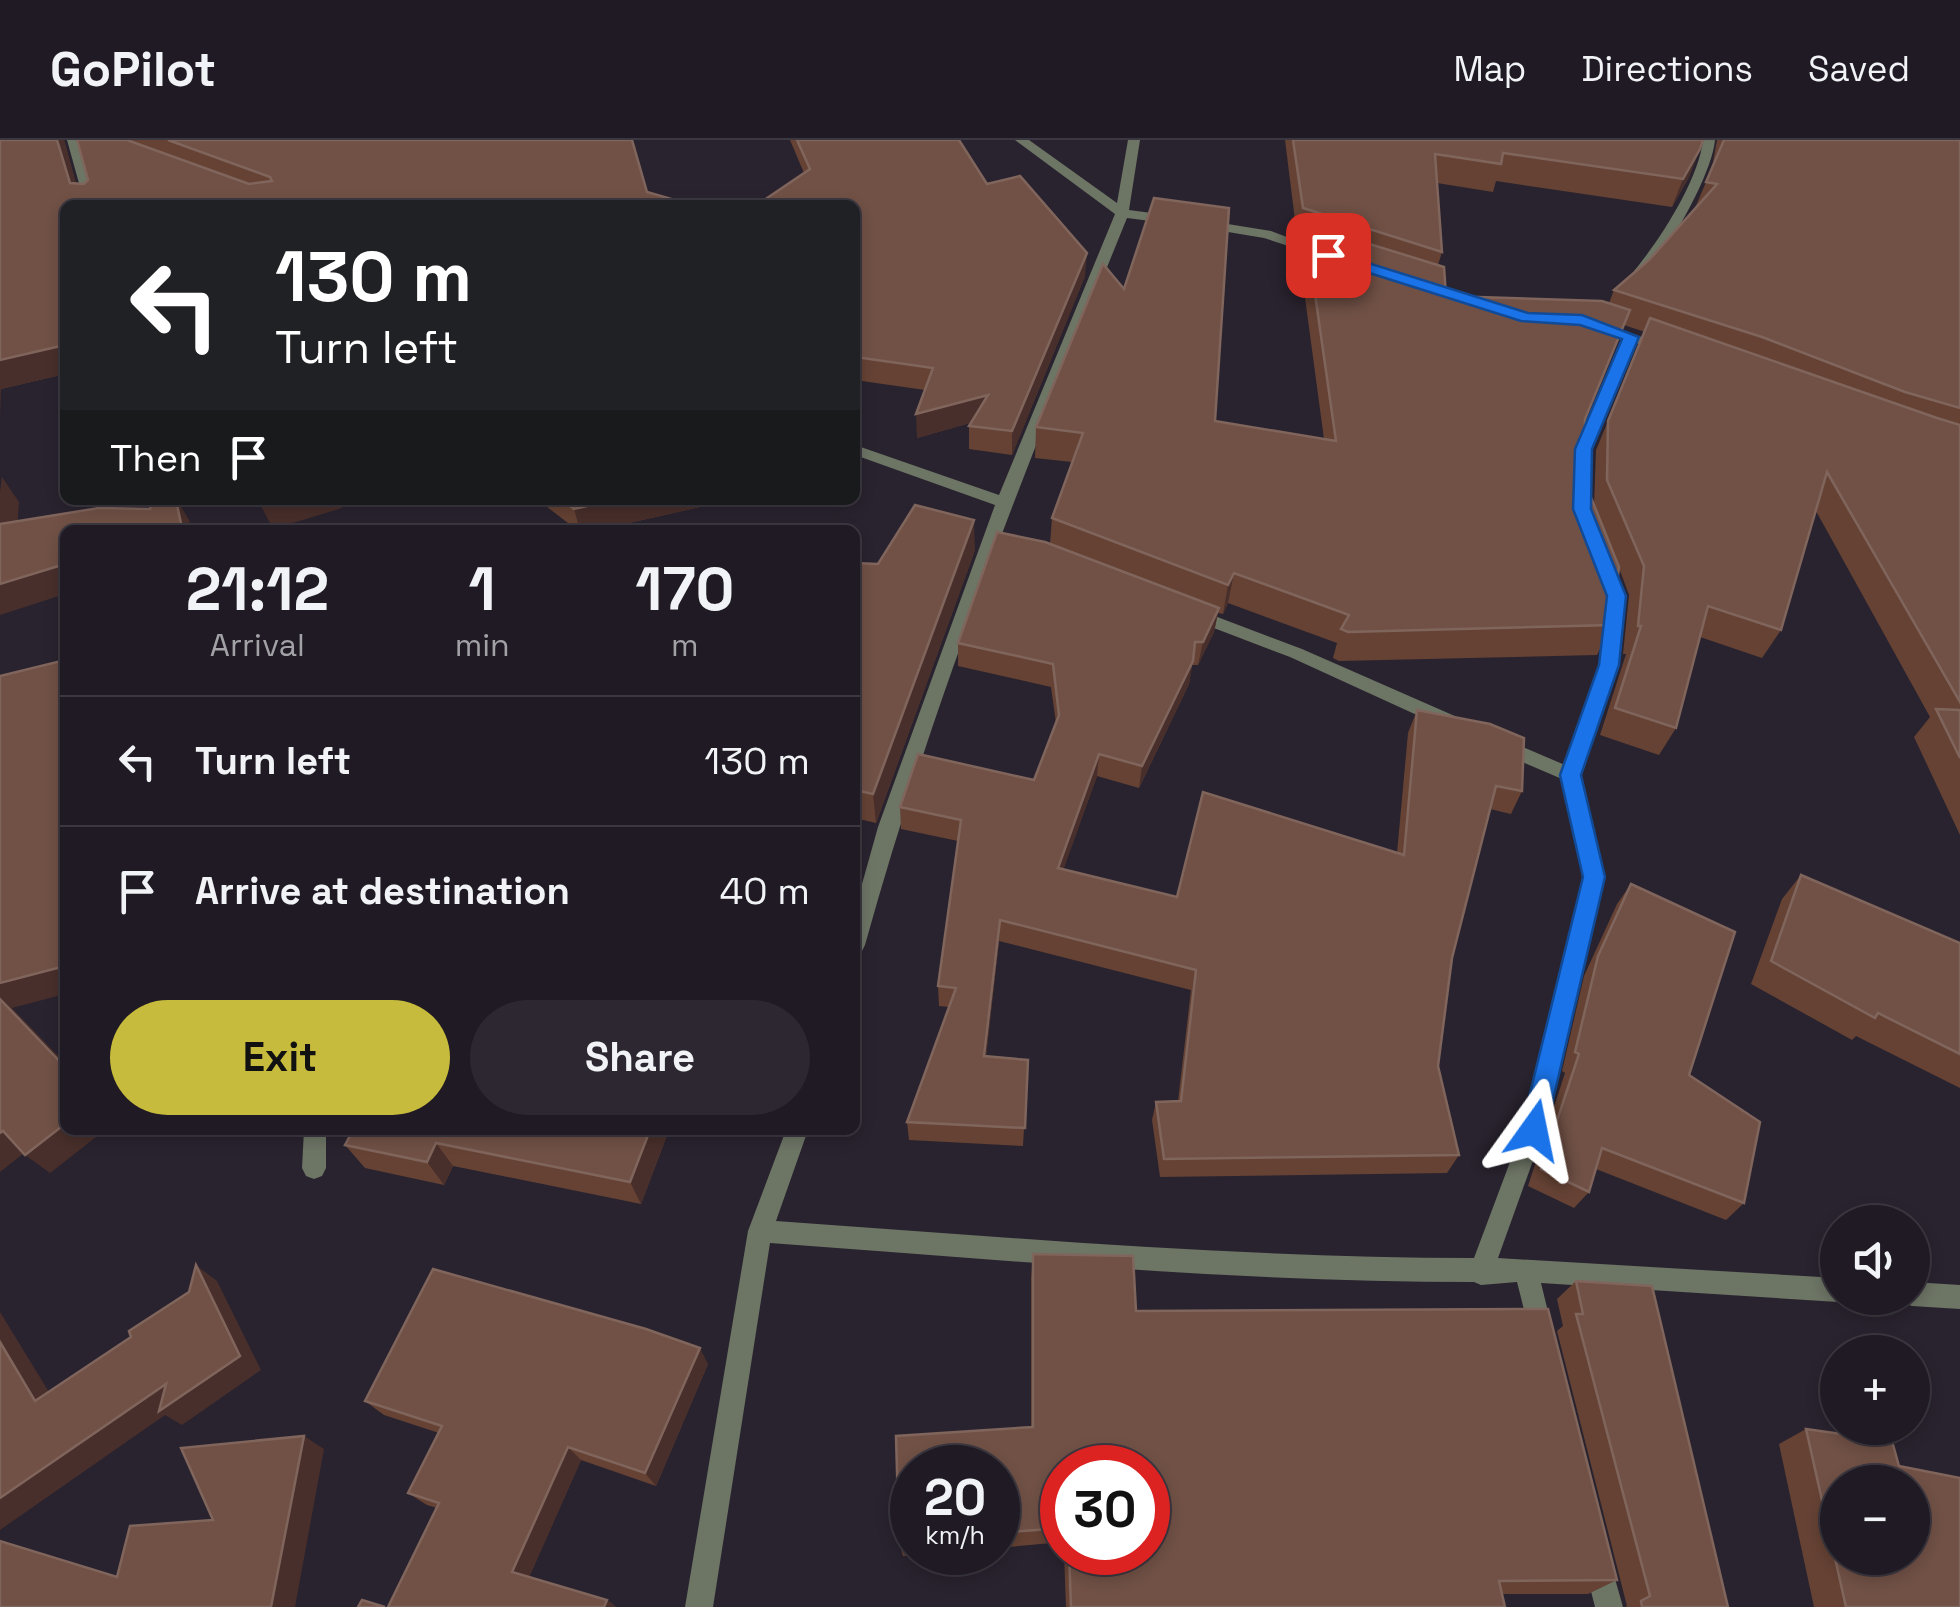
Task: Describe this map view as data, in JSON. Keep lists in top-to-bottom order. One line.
{"page":{"header":"GoPilot","nav":["Map","Directions","Saved"],"turn":["130 m","Turn left"],"then":"Then","eta":["21:12","Arrival","1","min","170","m"],"list":[{"name":"Turn left","value":"130 m"},{"name":"Arrive at destination","value":"40 m"}],"buttons":["Exit","Share"],"map_buttons":["+","−"],"speed":"20 km/h","limit":"30"}}
